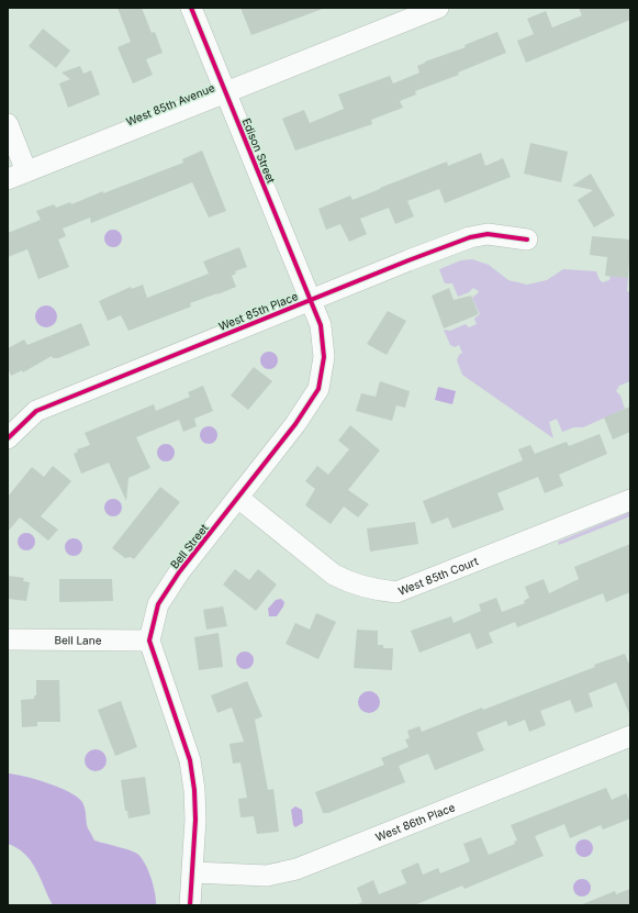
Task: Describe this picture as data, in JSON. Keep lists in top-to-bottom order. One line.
{"streets":{"street":["West 85th Avenue","Edison Street","West 85th Place","Bell Street","West 85th Court","Bell Lane","West 86th Place"]},"crossings":[["West 85th Avenue","Edison Street"],["Edison Street","West 85th Place"],["Edison Street","Bell Street"],["West 85th Place","Bell Street"],["Bell Street","West 85th Court"],["Bell Street","Bell Lane"]]}
